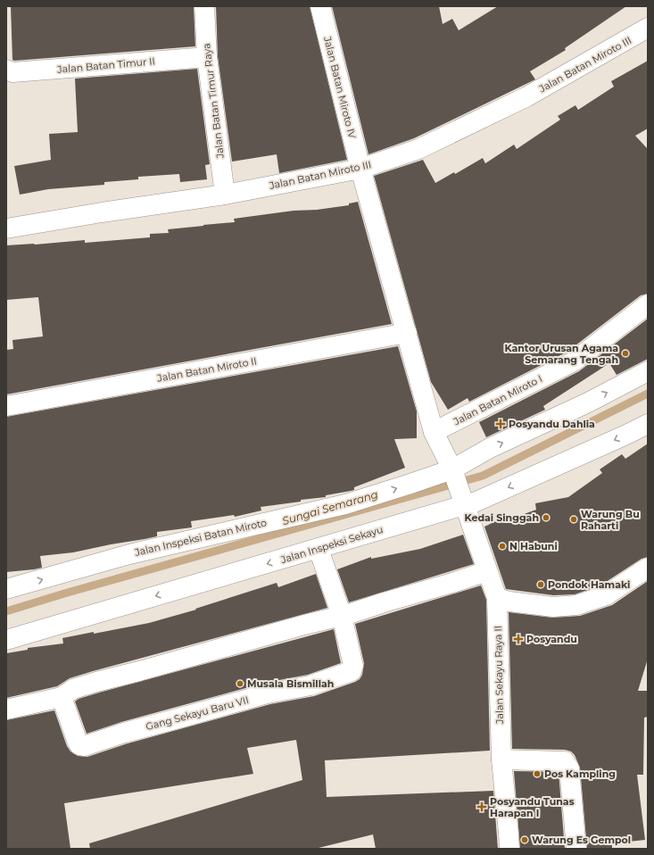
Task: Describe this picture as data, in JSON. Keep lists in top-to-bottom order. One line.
{"streets":{"street":["Jalan Batan Miroto III","Jalan Batan Timur II","Jalan Batan Miroto IV","Jalan Batan Timur Raya","Jalan Batan Miroto II","Jalan Batan Miroto I","Jalan Inspeksi Batan Miroto","Jalan Inspeksi Sekayu","Jalan Sekayu Raya II","Gang Sekayu Baru VII"]},"crossings":[["Jalan Batan Miroto III","Jalan Batan Miroto IV"],["Jalan Batan Miroto III","Jalan Batan Timur Raya"],["Jalan Batan Timur II","Jalan Batan Timur Raya"],["Jalan Inspeksi Sekayu","Jalan Sekayu Raya II"],["Jalan Inspeksi Sekayu","Gang Sekayu Baru VII"]],"water":["Sungai Semarang"],"places":{"other":["Kantor Urusan Agama Semarang Tengah","Kedai Singgah","Warung Bu Raharti","N Habuni","Pondok Hamaki","Musala Bismillah","Pos Kampling","Warung Es Gempol"],"health":["Posyandu Dahlia","Posyandu","Posyandu Tunas Harapan I"]}}
